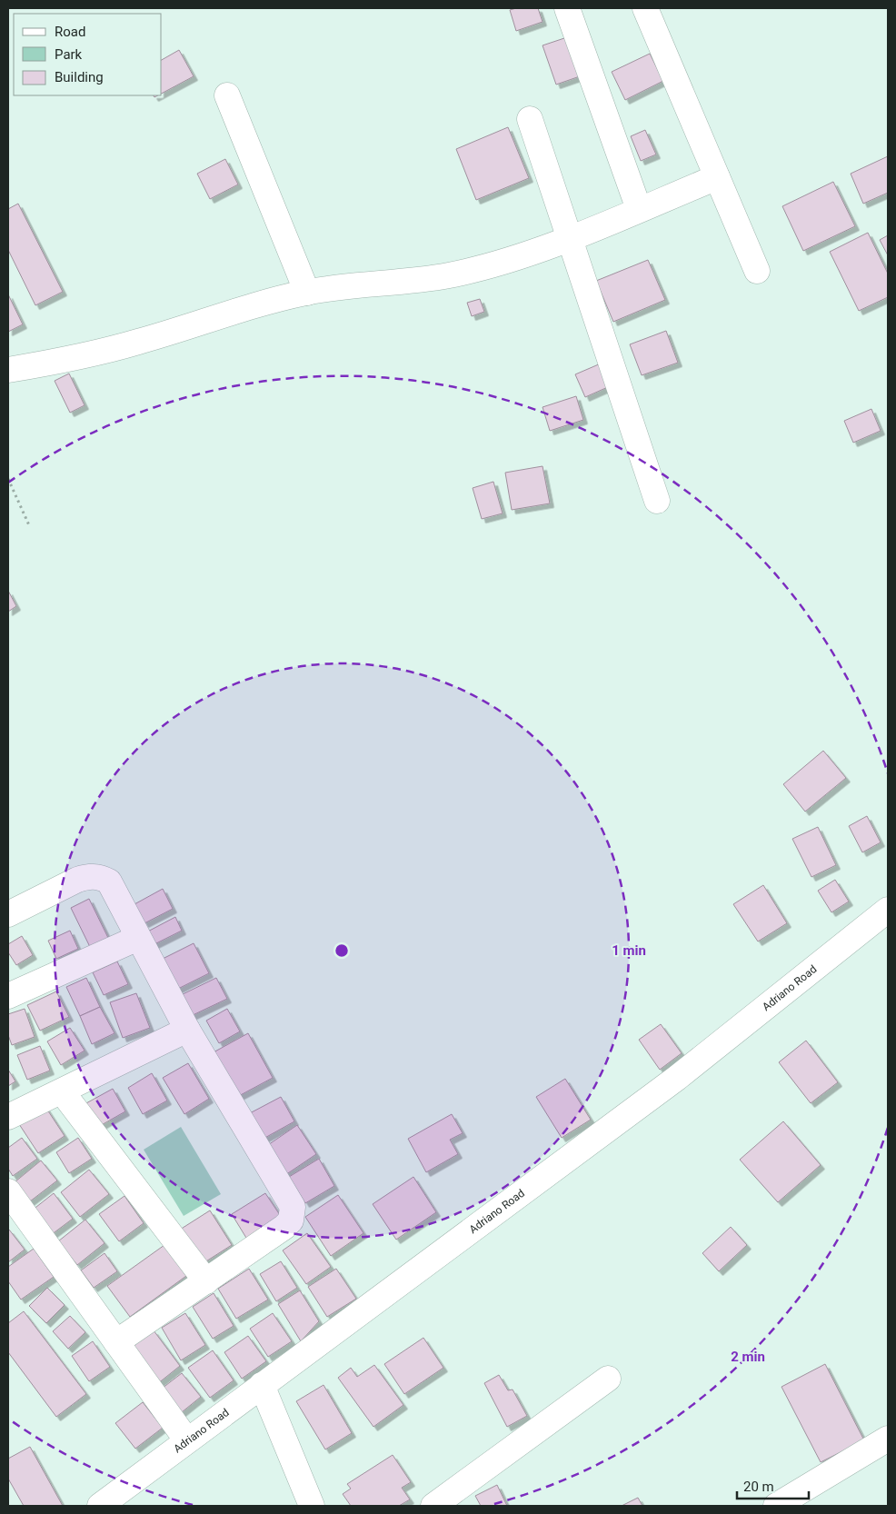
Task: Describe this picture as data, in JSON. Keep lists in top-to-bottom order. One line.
{"streets":{"street":["Adriano Road"]},"legend":["Road","Park","Building"],"scale_bar":"20 m","rings":["1 min","2 min"]}
